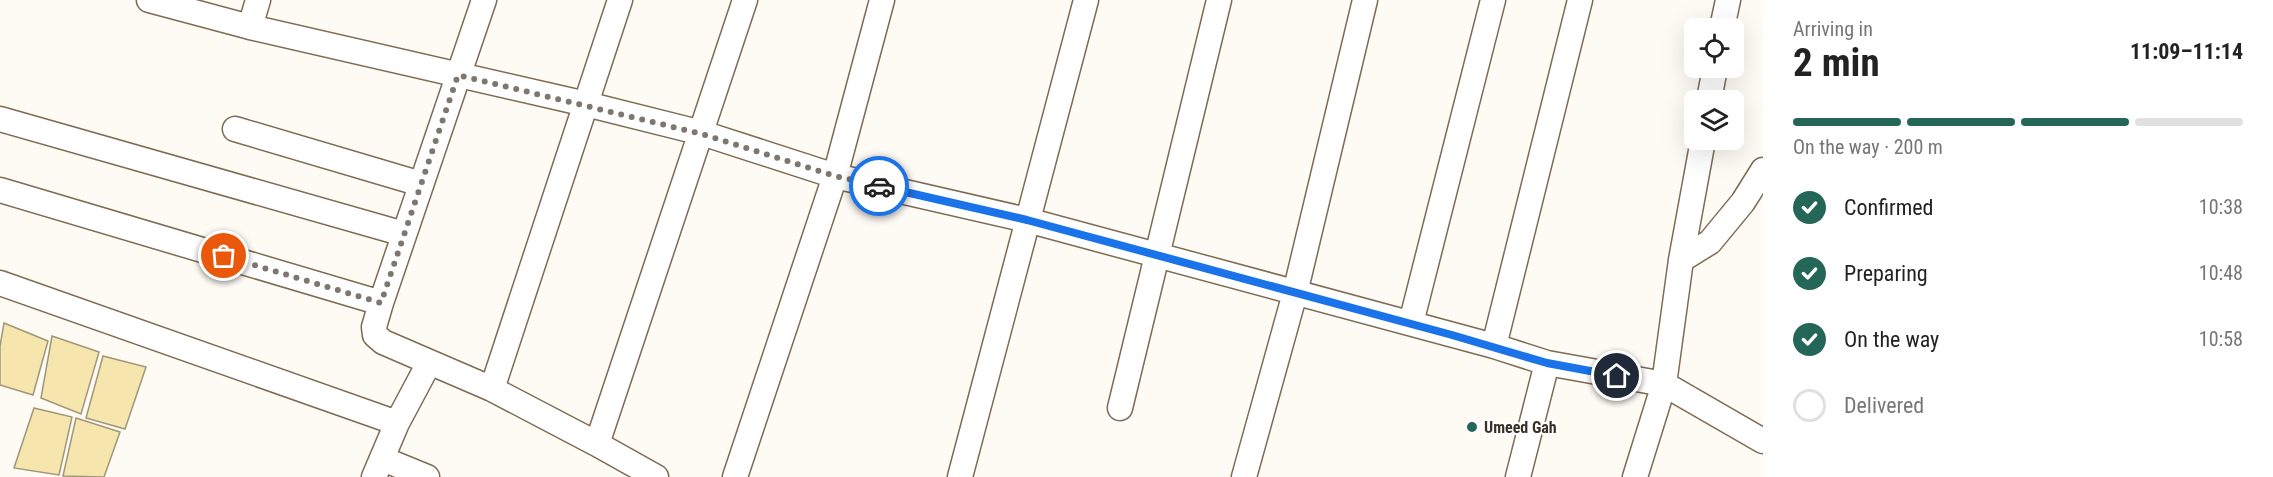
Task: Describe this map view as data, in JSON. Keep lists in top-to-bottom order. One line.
{"places":["Umeed Gah"],"page":{"heading":["2 min","Arriving in","11:09–11:14"],"bar":"On the way · 200 m","list":[["Confirmed","10:38"],["Preparing","10:48"],["On the way","10:58"],"Delivered"]}}
